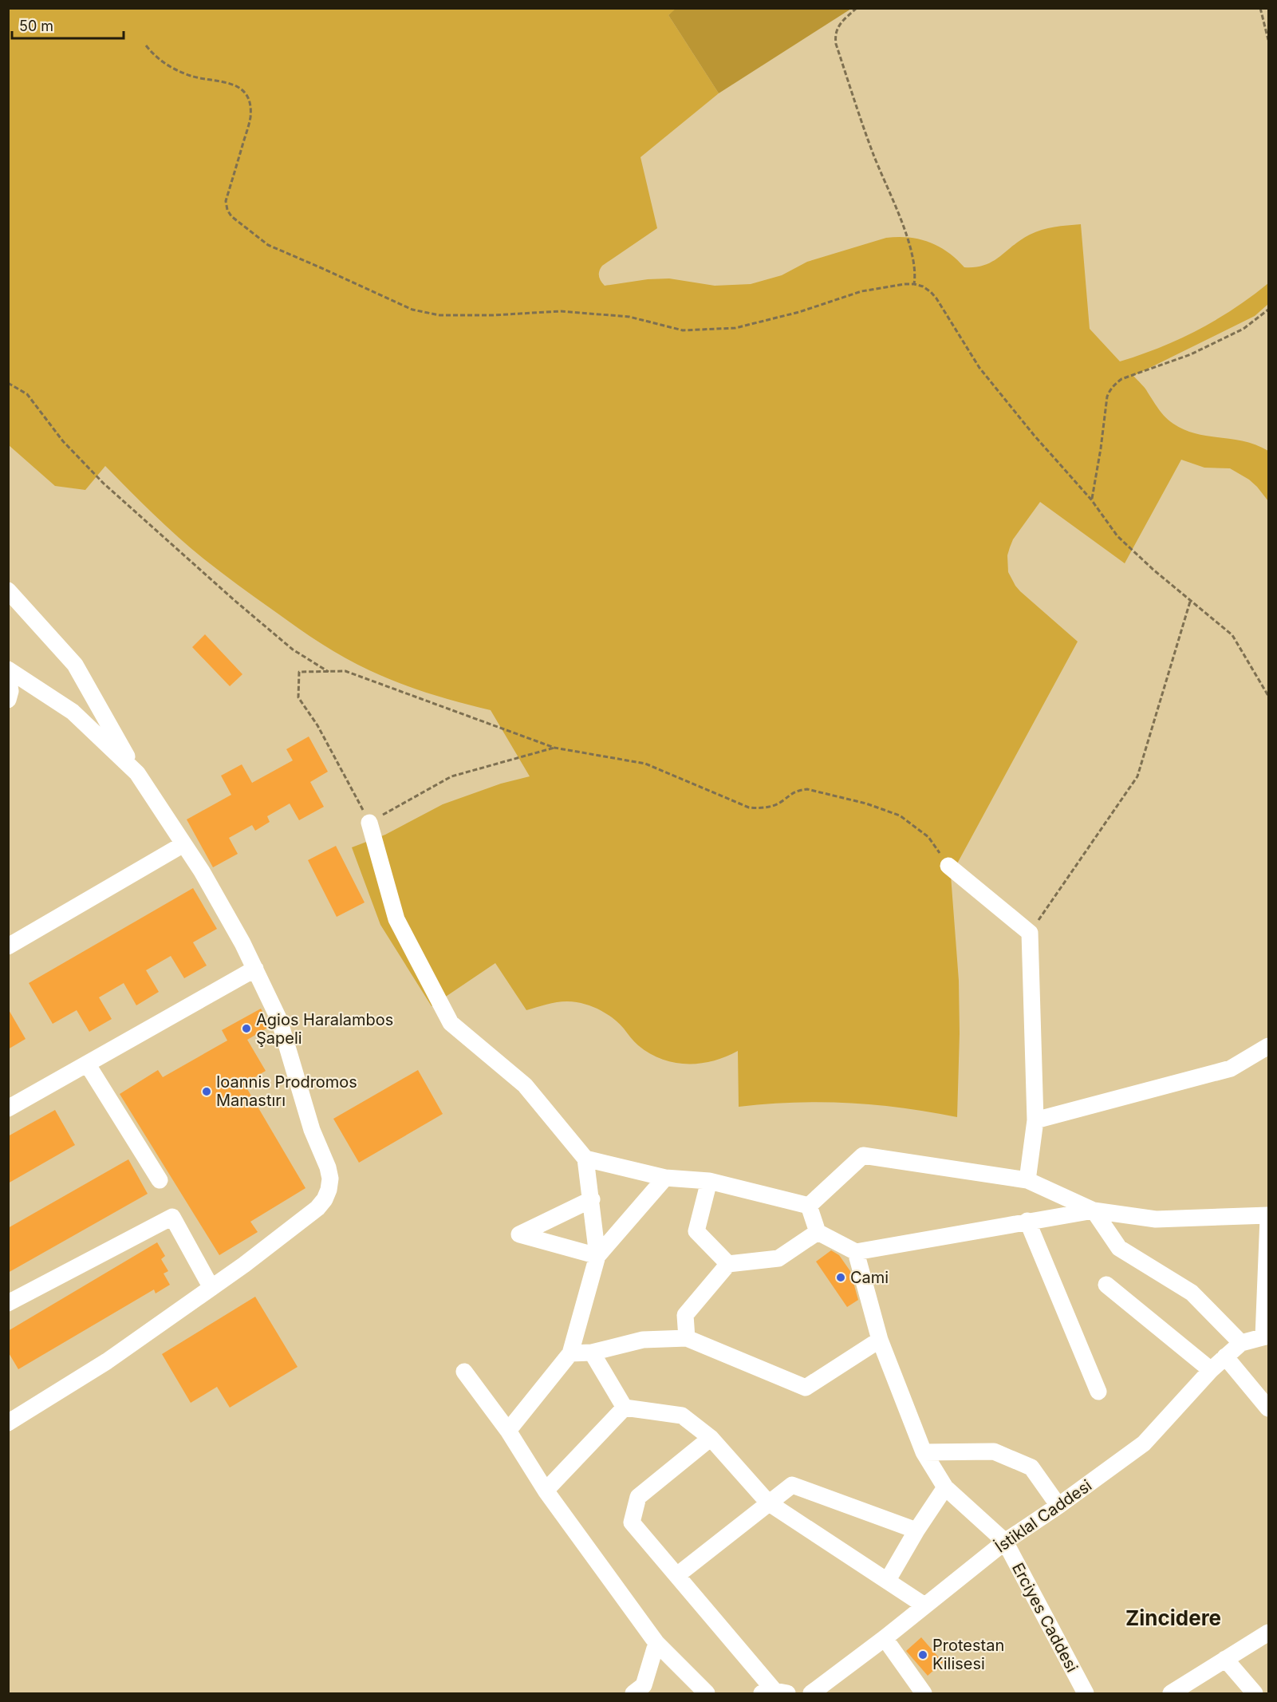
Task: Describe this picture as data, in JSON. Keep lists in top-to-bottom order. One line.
{"streets":{"street":["İstiklal Caddesi","Erciyes Caddesi"]},"crossings":[["İstiklal Caddesi","Erciyes Caddesi"]],"districts":["Zincidere"],"places":["Agios Haralambos Şapeli","Ioannis Prodromos Manastırı","Cami","Protestan Kilisesi"],"scale_bar":"50 m"}
